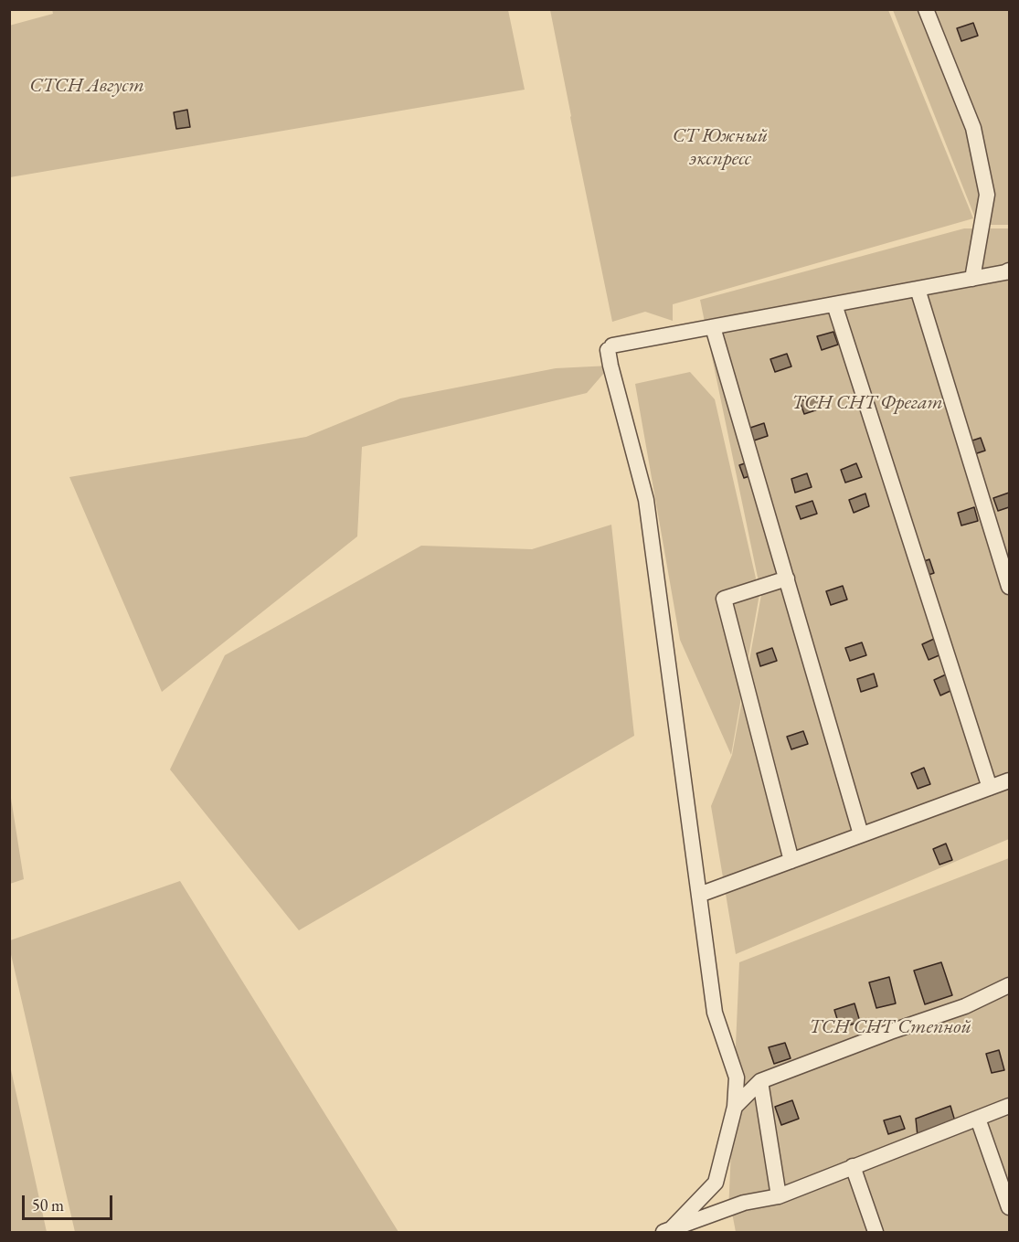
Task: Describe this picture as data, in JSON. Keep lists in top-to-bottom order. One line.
{"parks":["СТСН Август","СТ Южный экспресс","ТСН СНТ Фрегат","ТСН СНТ Степной"],"scale_bar":"50 m"}
